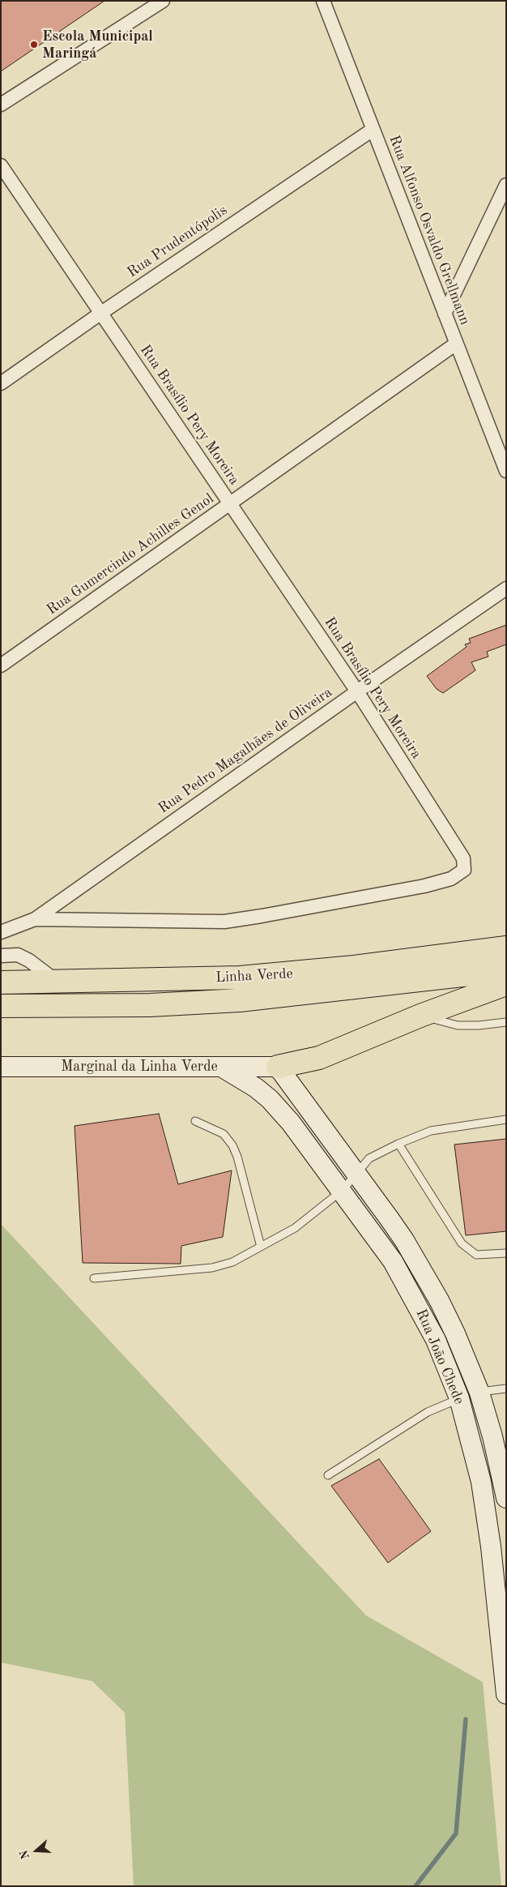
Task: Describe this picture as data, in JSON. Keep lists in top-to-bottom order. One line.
{"streets":{"highway":["Linha Verde"],"main road":["Marginal da Linha Verde","Rua João Chede"],"street":["Rua Alfonso Osvaldo Grellmann","Rua Prudentópolis","Rua Brasílio Pery Moreira","Rua Gumercindo Achilles Genol","Rua Pedro Magalhães de Oliveira"]},"crossings":[["Rua Alfonso Osvaldo Grellmann","Rua Prudentópolis"],["Rua Alfonso Osvaldo Grellmann","Rua Gumercindo Achilles Genol"],["Rua Prudentópolis","Rua Brasílio Pery Moreira"],["Rua Brasílio Pery Moreira","Rua Gumercindo Achilles Genol"],["Rua Brasílio Pery Moreira","Rua Pedro Magalhães de Oliveira"],["Marginal da Linha Verde","Rua João Chede"]],"places":["Escola Municipal Maringá"],"north":"left"}
